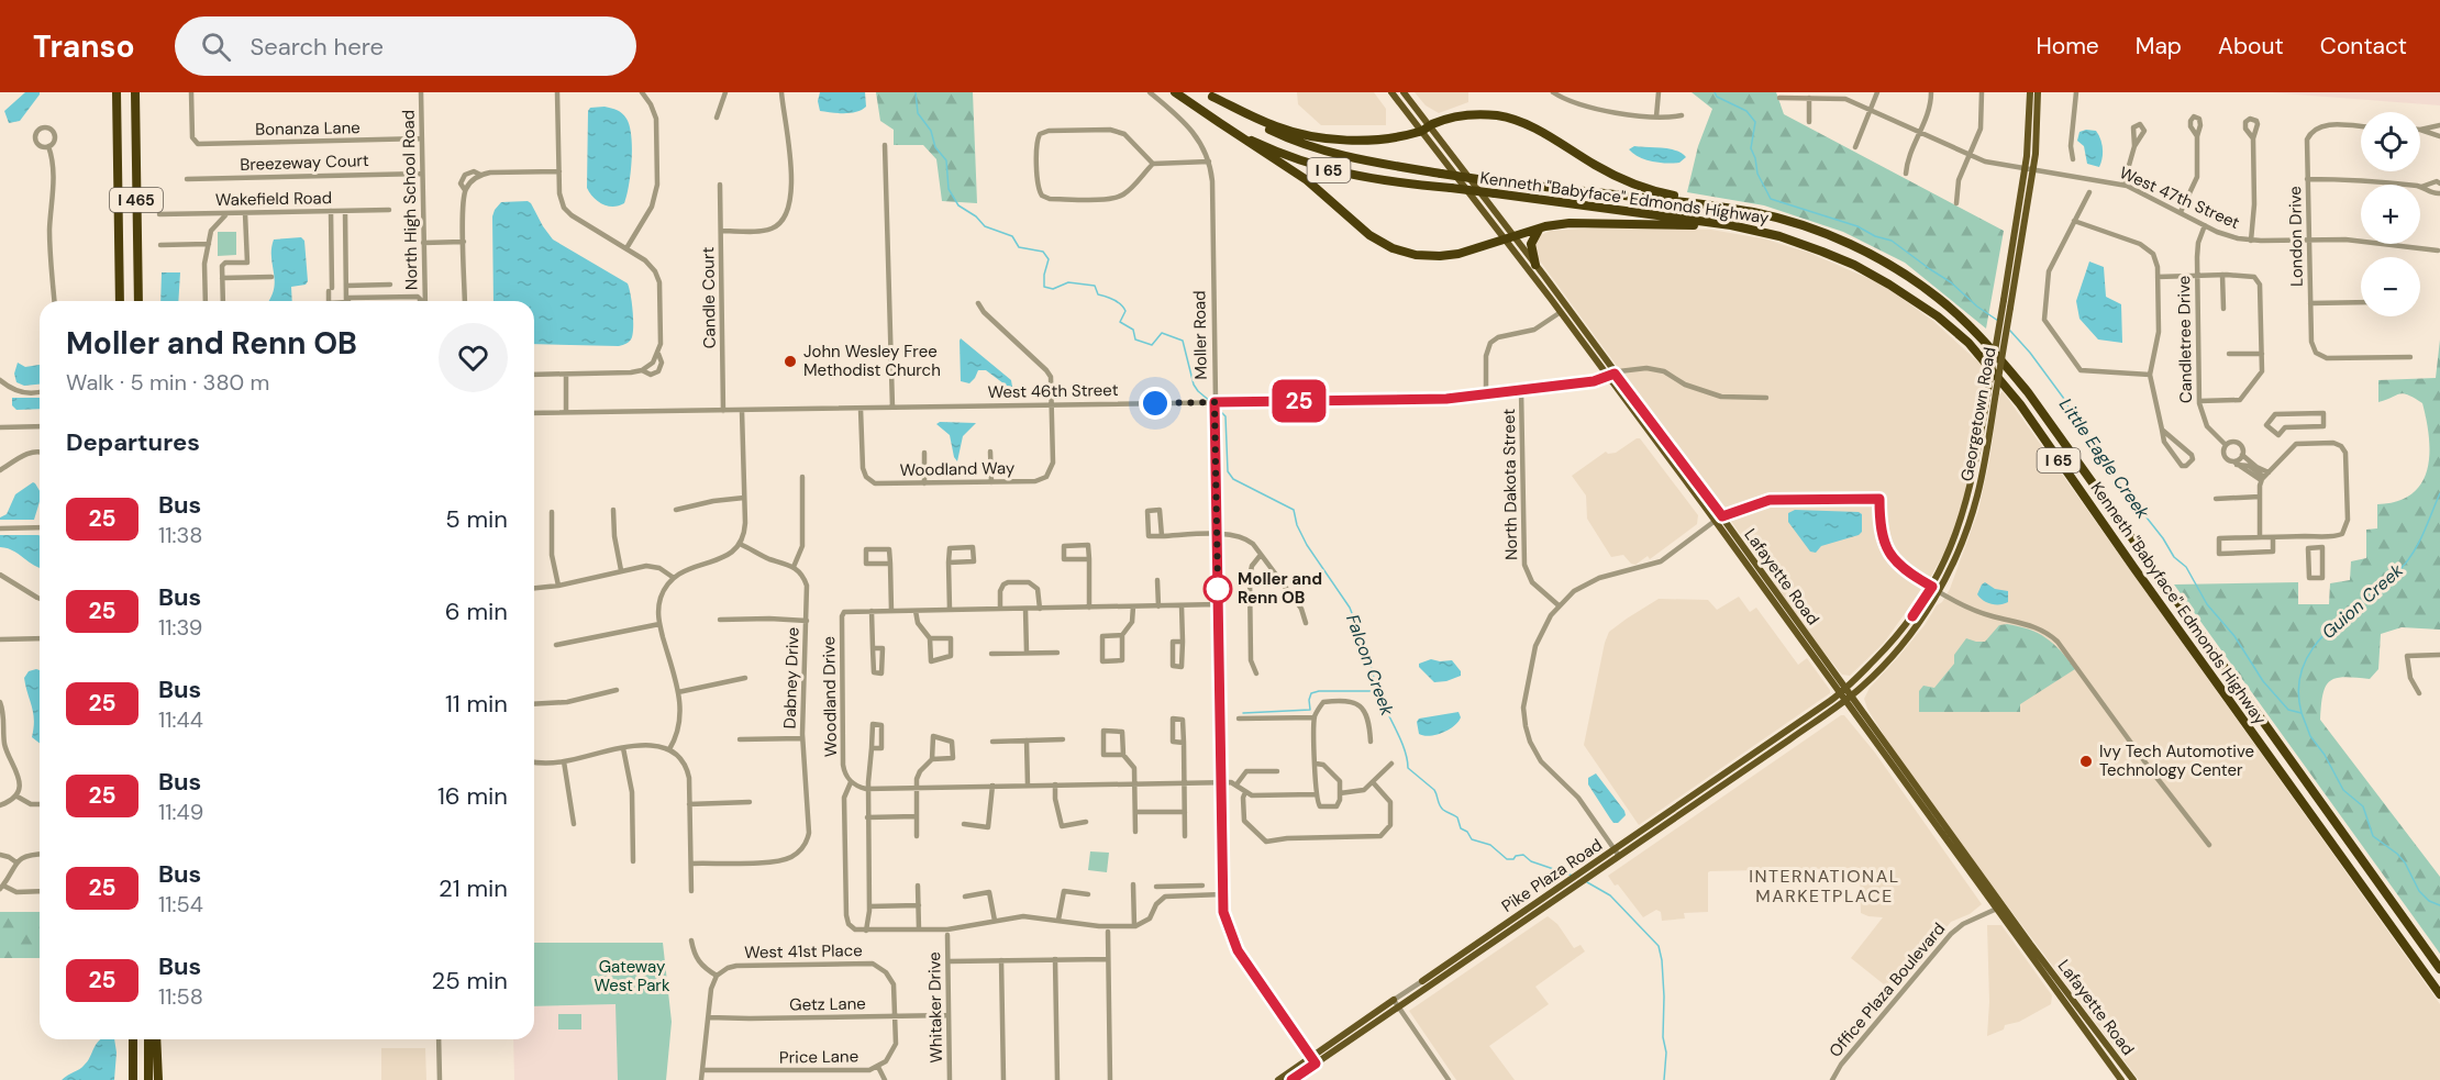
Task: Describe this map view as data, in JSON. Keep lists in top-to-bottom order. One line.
{"streets":{"highway":["I 65","Kenneth \"Babyface\" Edmonds Highway","I 465"],"main road":["Georgetown Road","Lafayette Road","Pike Plaza Road"],"street":["Bonanza Lane","Breezeway Court","West 47th Street","Wakefield Road","North High School Road","London Drive","Candle Court","Moller Road","Candletree Drive","West 46th Street","Woodland Way","North Dakota Street","Dabney Drive","Woodland Drive","West 41st Place","Office Plaza Boulevard","Getz Lane","Whitaker Drive","Price Lane"]},"crossings":[["Bonanza Lane","North High School Road"],["Breezeway Court","North High School Road"],["West 47th Street","London Drive"],["West 47th Street","Candletree Drive"],["West 47th Street","Georgetown Road"],["Candle Court","West 46th Street"],["Moller Road","West 46th Street"],["Moller Road","Pike Plaza Road"],["West 46th Street","Woodland Way"],["West 46th Street","North Dakota Street"],["West 46th Street","Lafayette Road"],["Georgetown Road","Lafayette Road"],["Georgetown Road","Pike Plaza Road"],["Lafayette Road","Pike Plaza Road"],["Lafayette Road","Office Plaza Boulevard"],["West 41st Place","Getz Lane"],["West 41st Place","Price Lane"],["Getz Lane","Whitaker Drive"],["Getz Lane","Price Lane"]],"districts":["INTERNATIONAL MARKETPLACE"],"water":["Little Eagle Creek","Guion Creek","Falcon Creek"],"parks":["Gateway West Park"],"places":["John Wesley Free Methodist Church","Moller and Renn OB","Ivy Tech Automotive Technology Center"],"lines":["bus line 25"],"page":{"header":"Transo","search":"Search here","nav":["Home","Map","About","Contact"],"on_map":"25","map_buttons":["+","−"],"heading":[["Moller and Renn OB","Walk · 5 min · 380 m"],"Departures"],"list":[{"mark":"25","name":"Bus","note":"11:38","value":"5 min"},{"mark":"25","name":"Bus","note":"11:39","value":"6 min"},{"mark":"25","name":"Bus","note":"11:44","value":"11 min"},{"mark":"25","name":"Bus","note":"11:49","value":"16 min"},{"mark":"25","name":"Bus","note":"11:54","value":"21 min"},{"mark":"25","name":"Bus","note":"11:58","value":"25 min"}]}}
